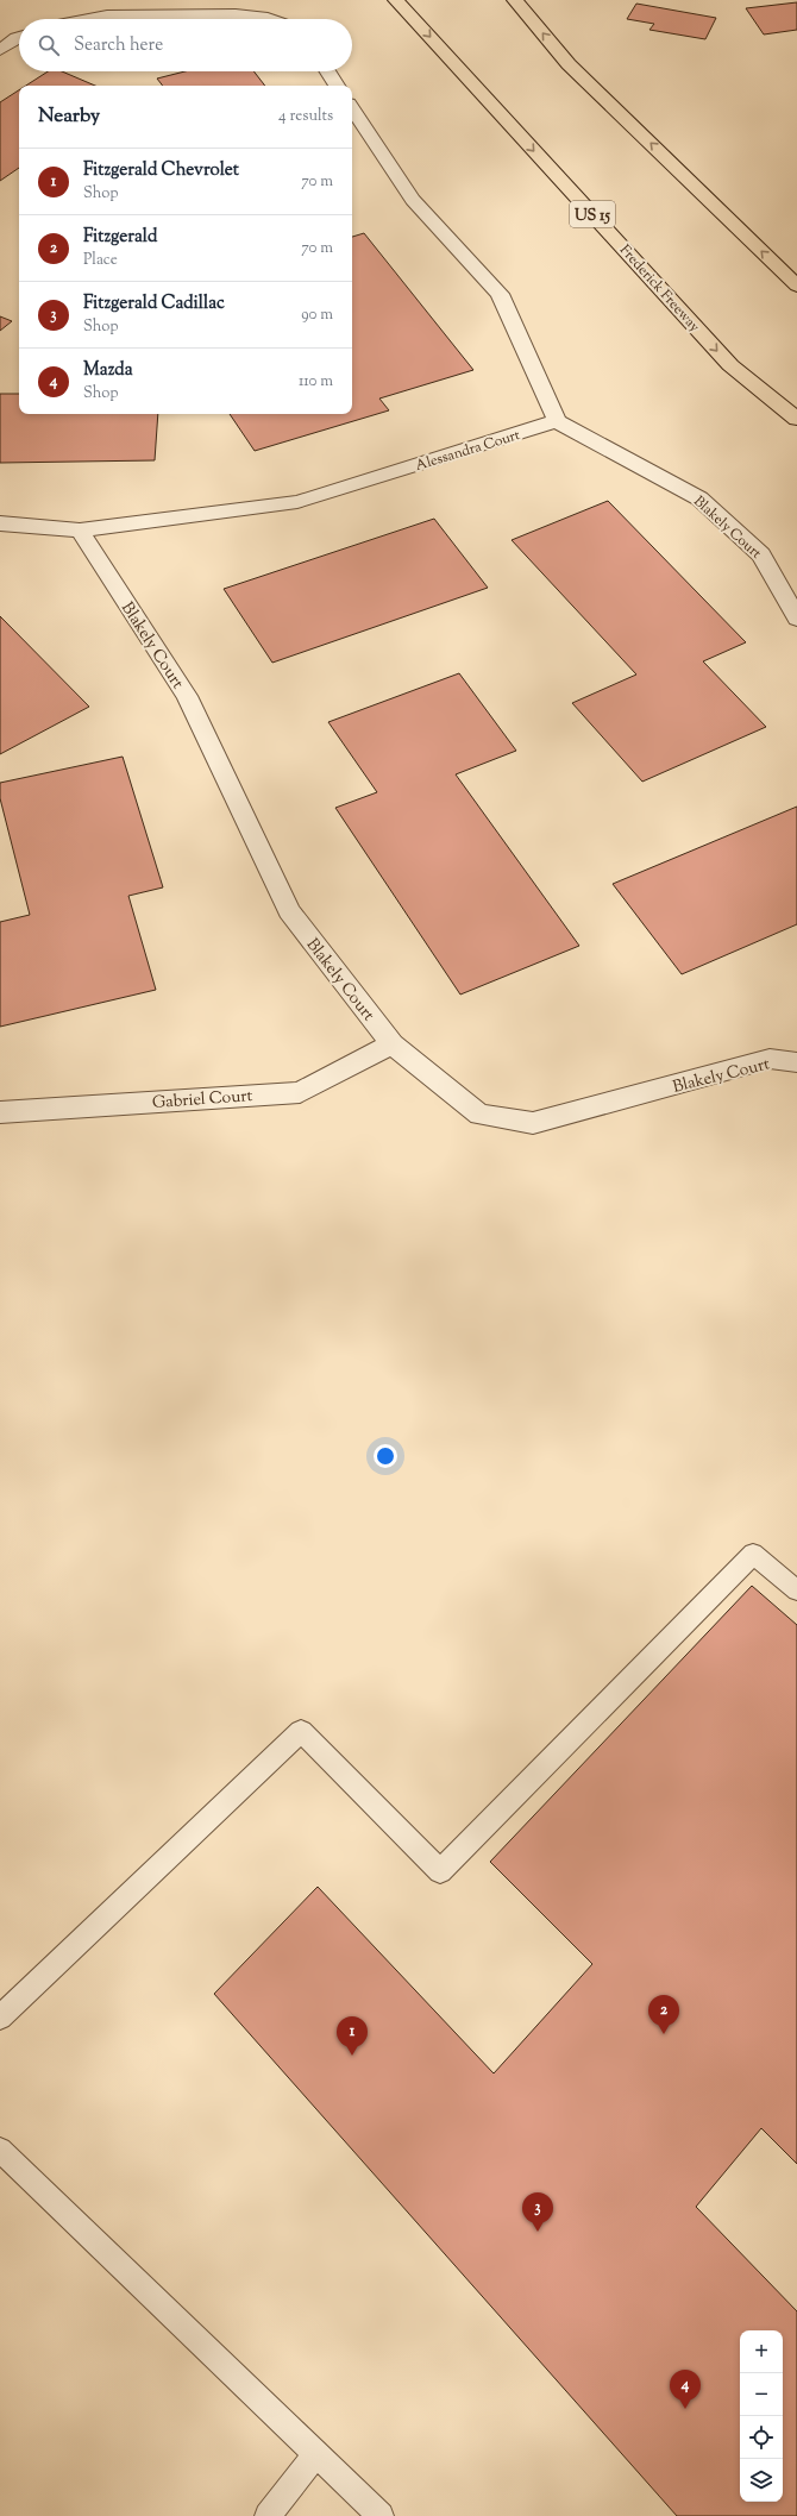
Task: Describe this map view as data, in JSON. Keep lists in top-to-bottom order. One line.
{"streets":{"highway":["US 15","Frederick Freeway"],"street":["Alessandra Court","Blakely Court","Gabriel Court"]},"crossings":[["Alessandra Court","Blakely Court"],["Blakely Court","Gabriel Court"]],"page":{"search":"Search here","heading":["Nearby","4 results"],"list":[{"mark":"1","name":"Fitzgerald Chevrolet","note":"Shop","value":"70 m"},{"mark":"2","name":"Fitzgerald","note":"Place","value":"70 m"},{"mark":"3","name":"Fitzgerald Cadillac","note":"Shop","value":"90 m"},{"mark":"4","name":"Mazda","note":"Shop","value":"110 m"}],"pins":["2","1","3","4"],"map_buttons":["+","−"]}}
